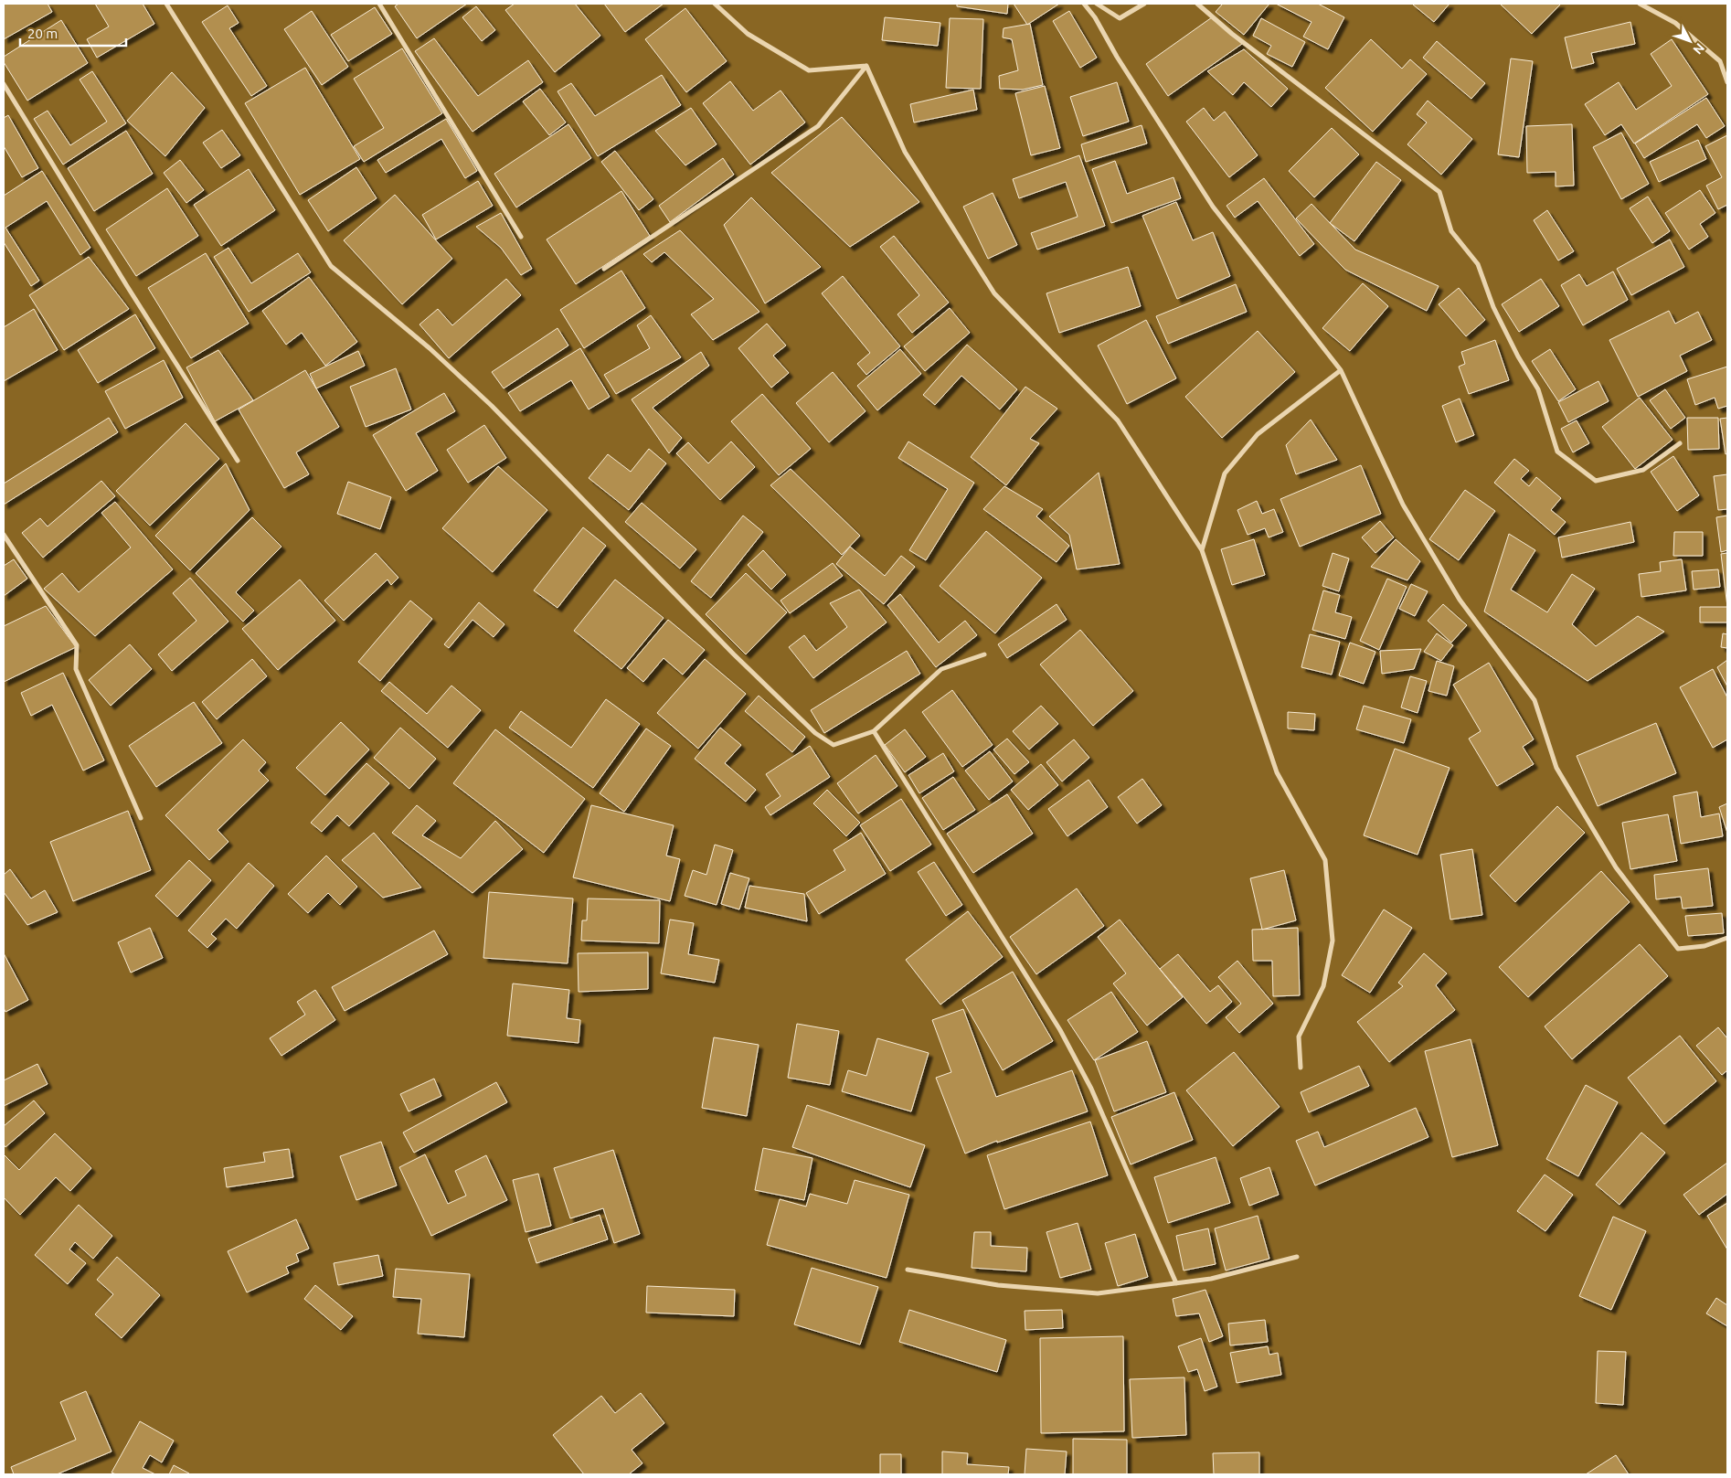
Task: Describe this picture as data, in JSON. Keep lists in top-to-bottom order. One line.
{"scale_bar":"20 m","north":"bottom right"}
